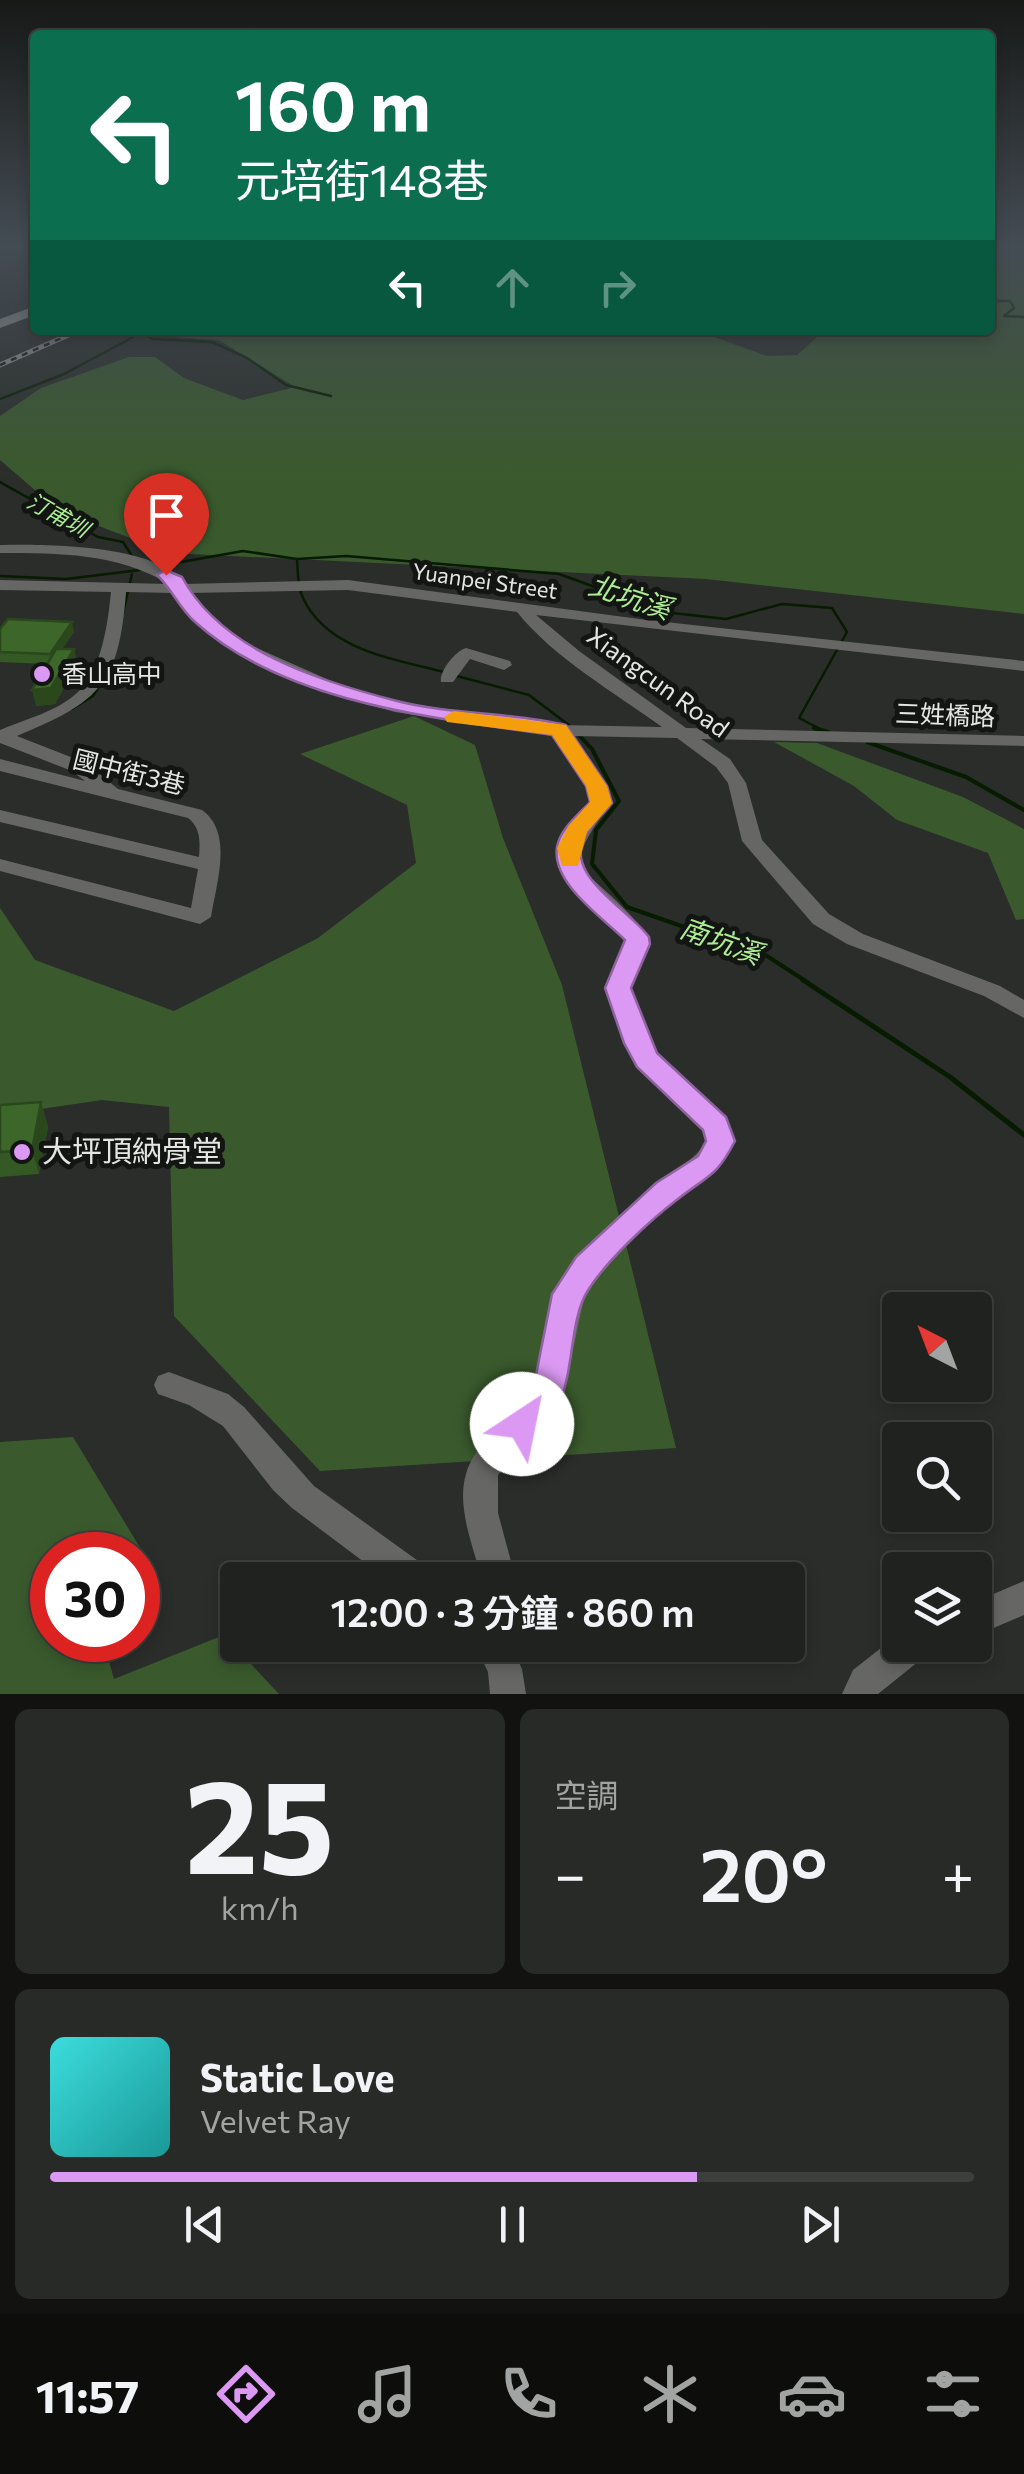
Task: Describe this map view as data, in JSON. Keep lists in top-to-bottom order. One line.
{"streets":{"street":["Yuanpei Street","Xiangcun Road","三姓橋路","國中街3巷"]},"crossings":[["Yuanpei Street","Xiangcun Road"],["Xiangcun Road","三姓橋路"]],"water":["汀甫圳","北坑溪","南坑溪"],"places":["香山高中","大坪頂納骨堂"],"north":"top left","page":{"turn":["160 m","元培街148巷"],"limit":"30","trip":"12:00 · 3 分鐘 · 860 m","tile":[["25","km/h"],"空調"],"heat":["−","20°","+"],"song":["Static Love","Velvet Ray"],"tabs":"11:57"}}
